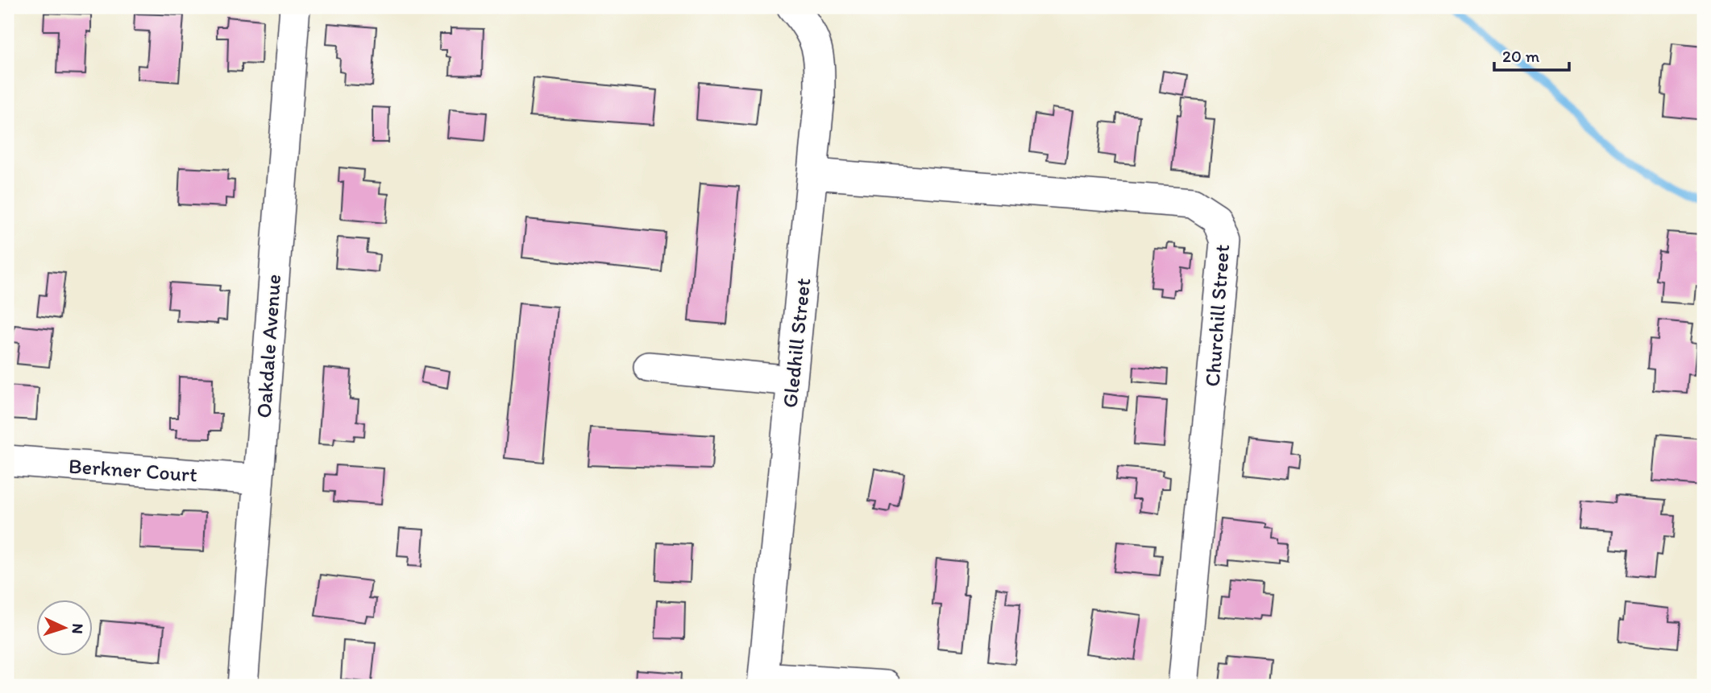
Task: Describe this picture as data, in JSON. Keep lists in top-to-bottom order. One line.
{"streets":{"street":["Churchill Street","Gledhill Street","Oakdale Avenue","Berkner Court"]},"crossings":[["Churchill Street","Gledhill Street"],["Oakdale Avenue","Berkner Court"]],"scale_bar":"20 m","north":"right"}
